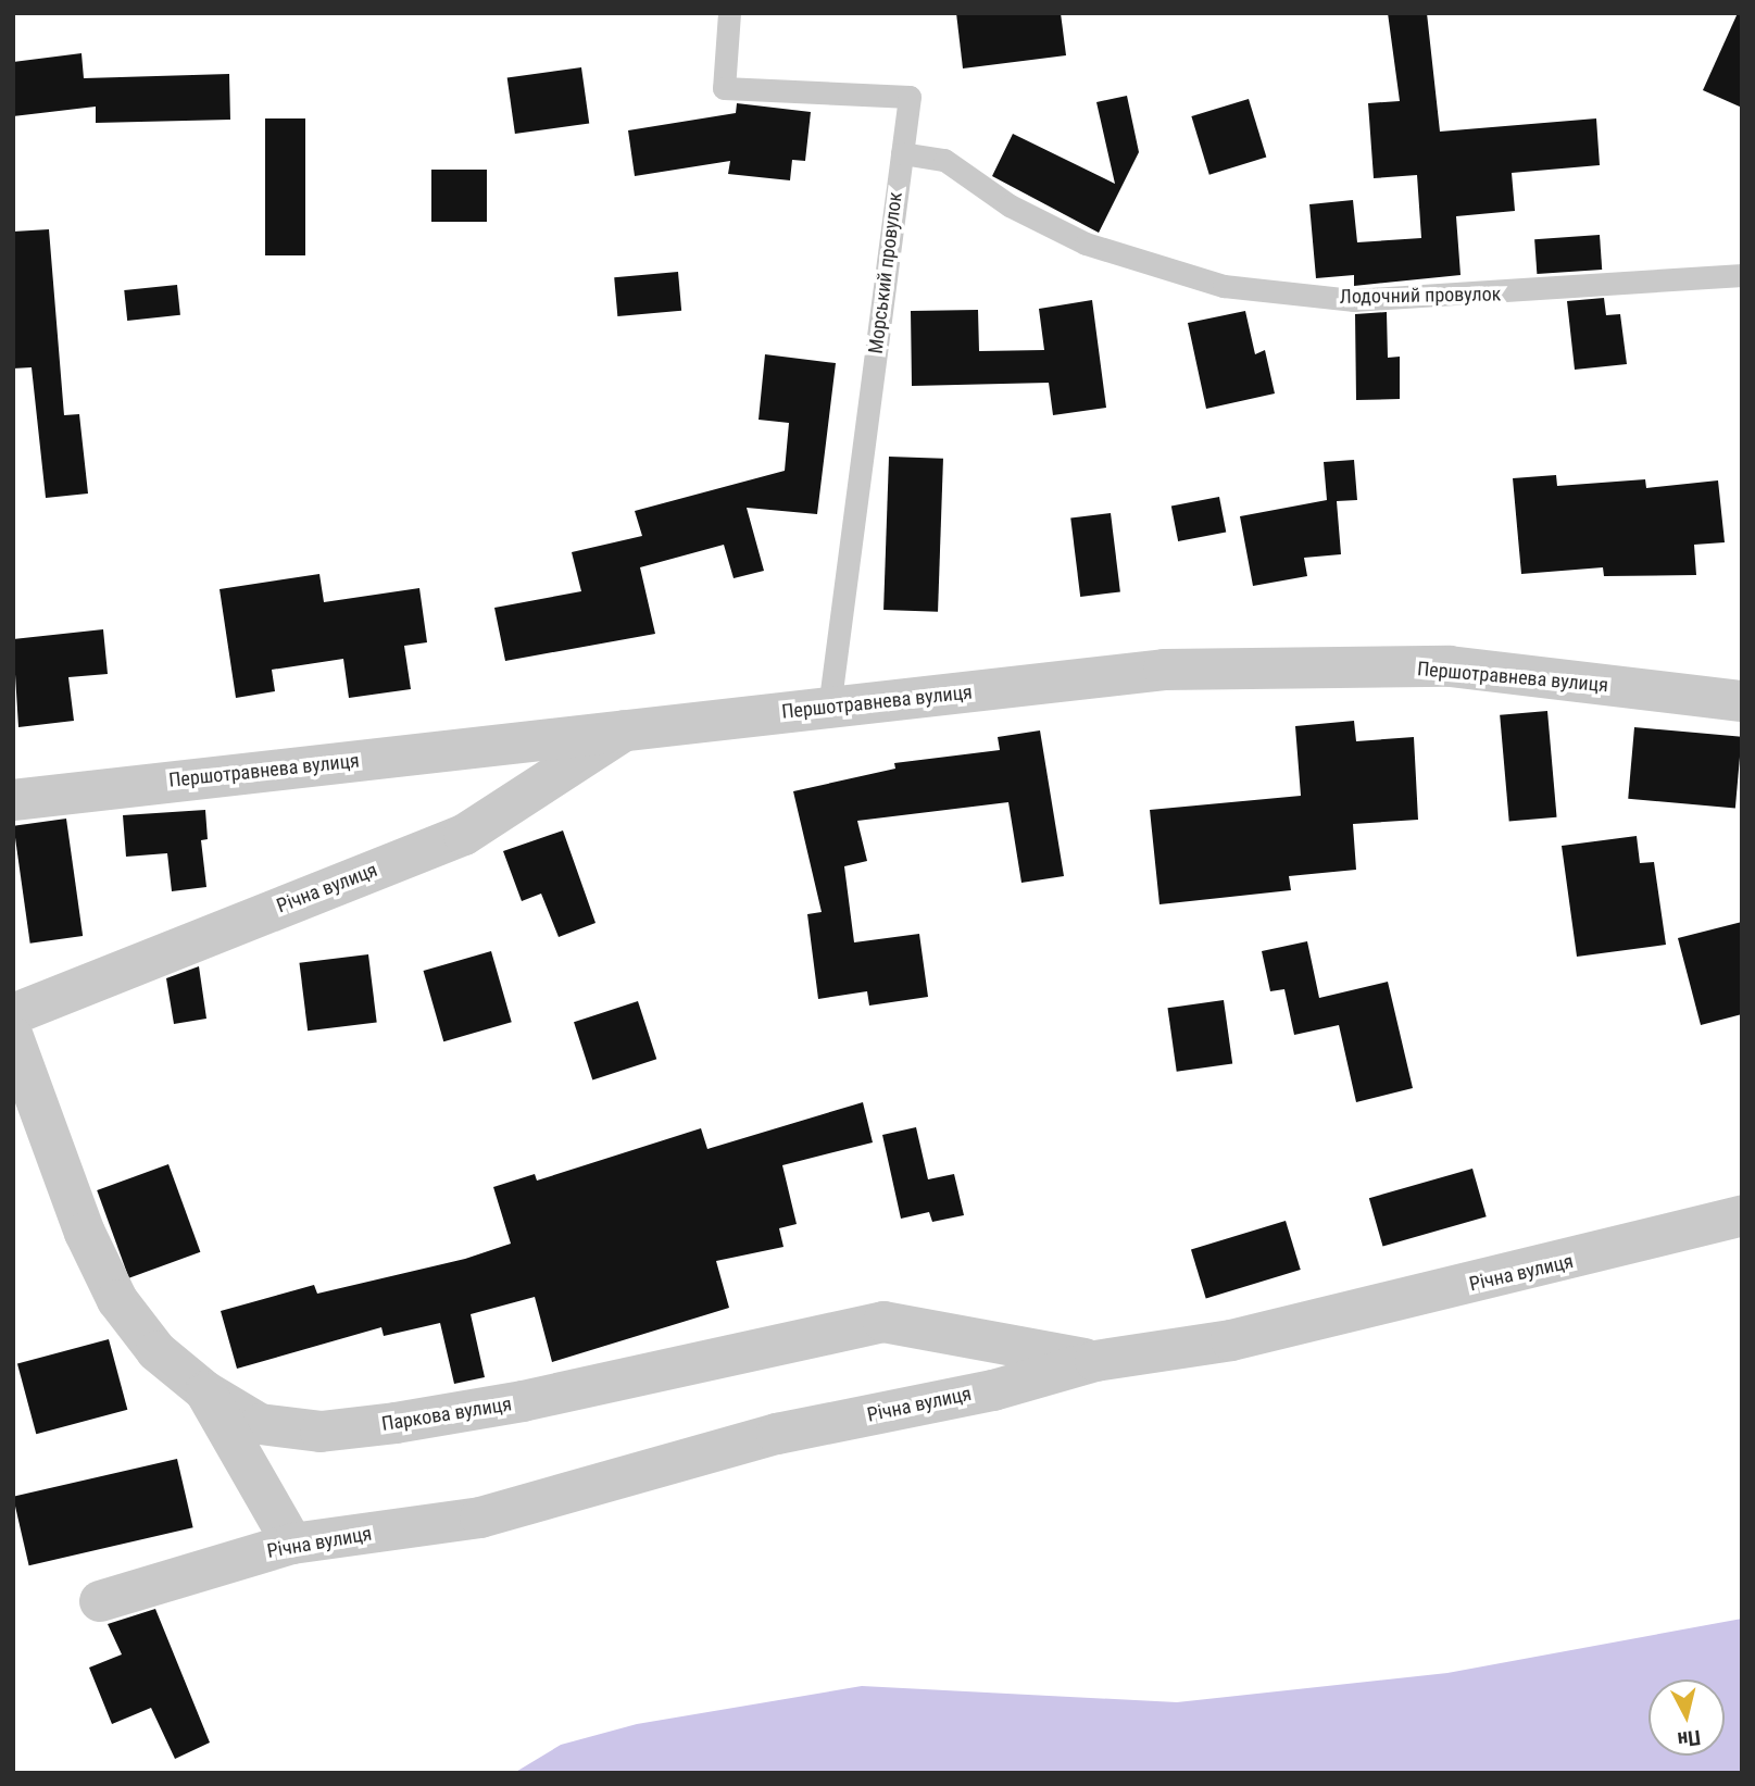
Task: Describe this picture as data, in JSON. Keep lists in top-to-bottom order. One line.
{"streets":{"street":["Першотравнева вулиця","Річна вулиця","Паркова вулиця"],"lane":["Морський провулок","Лодочний провулок"]},"crossings":[["Морський провулок","Лодочний провулок"],["Морський провулок","Першотравнева вулиця"],["Першотравнева вулиця","Річна вулиця"],["Річна вулиця","Паркова вулиця"]],"north":"bottom"}
